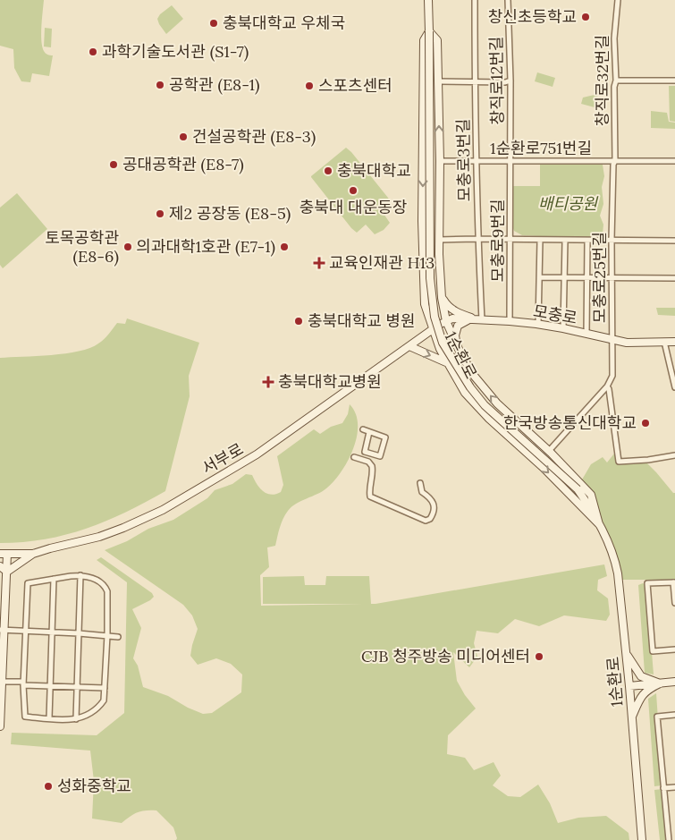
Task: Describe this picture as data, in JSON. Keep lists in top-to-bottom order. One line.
{"streets":{"main road":["모충로","1순환로","서부로"],"street":["창직로12번길","창직로32번길","1순환로751번길","모충로3번길","모충로9번길","모충로25번길"]},"crossings":[["창직로12번길","1순환로751번길"],["창직로12번길","모충로9번길"],["창직로32번길","1순환로751번길"],["창직로32번길","모충로25번길"],["1순환로751번길","모충로3번길"],["1순환로751번길","모충로9번길"],["1순환로751번길","모충로25번길"],["모충로3번길","모충로"],["모충로9번길","모충로"],["모충로25번길","모충로"],["모충로","1순환로"],["모충로","서부로"],["1순환로","서부로"]],"parks":["배티공원"],"places":{"other":["창신초등학교","충북대학교 우체국","과학기술도서관 (S1-7)","공학관 (E8-1)","스포츠센터","건설공학관 (E8-3)","공대공학관 (E8-7)","충북대학교","충북대 대운동장","제2 공장동 (E8-5)","토목공학관 (E8-6)","의과대학1호관 (E7-1)","충북대학교 병원","한국방송통신대학교","CJB 청주방송 미디어센터","성화중학교"],"health":["교육인재관 H13","충북대학교병원"]}}
